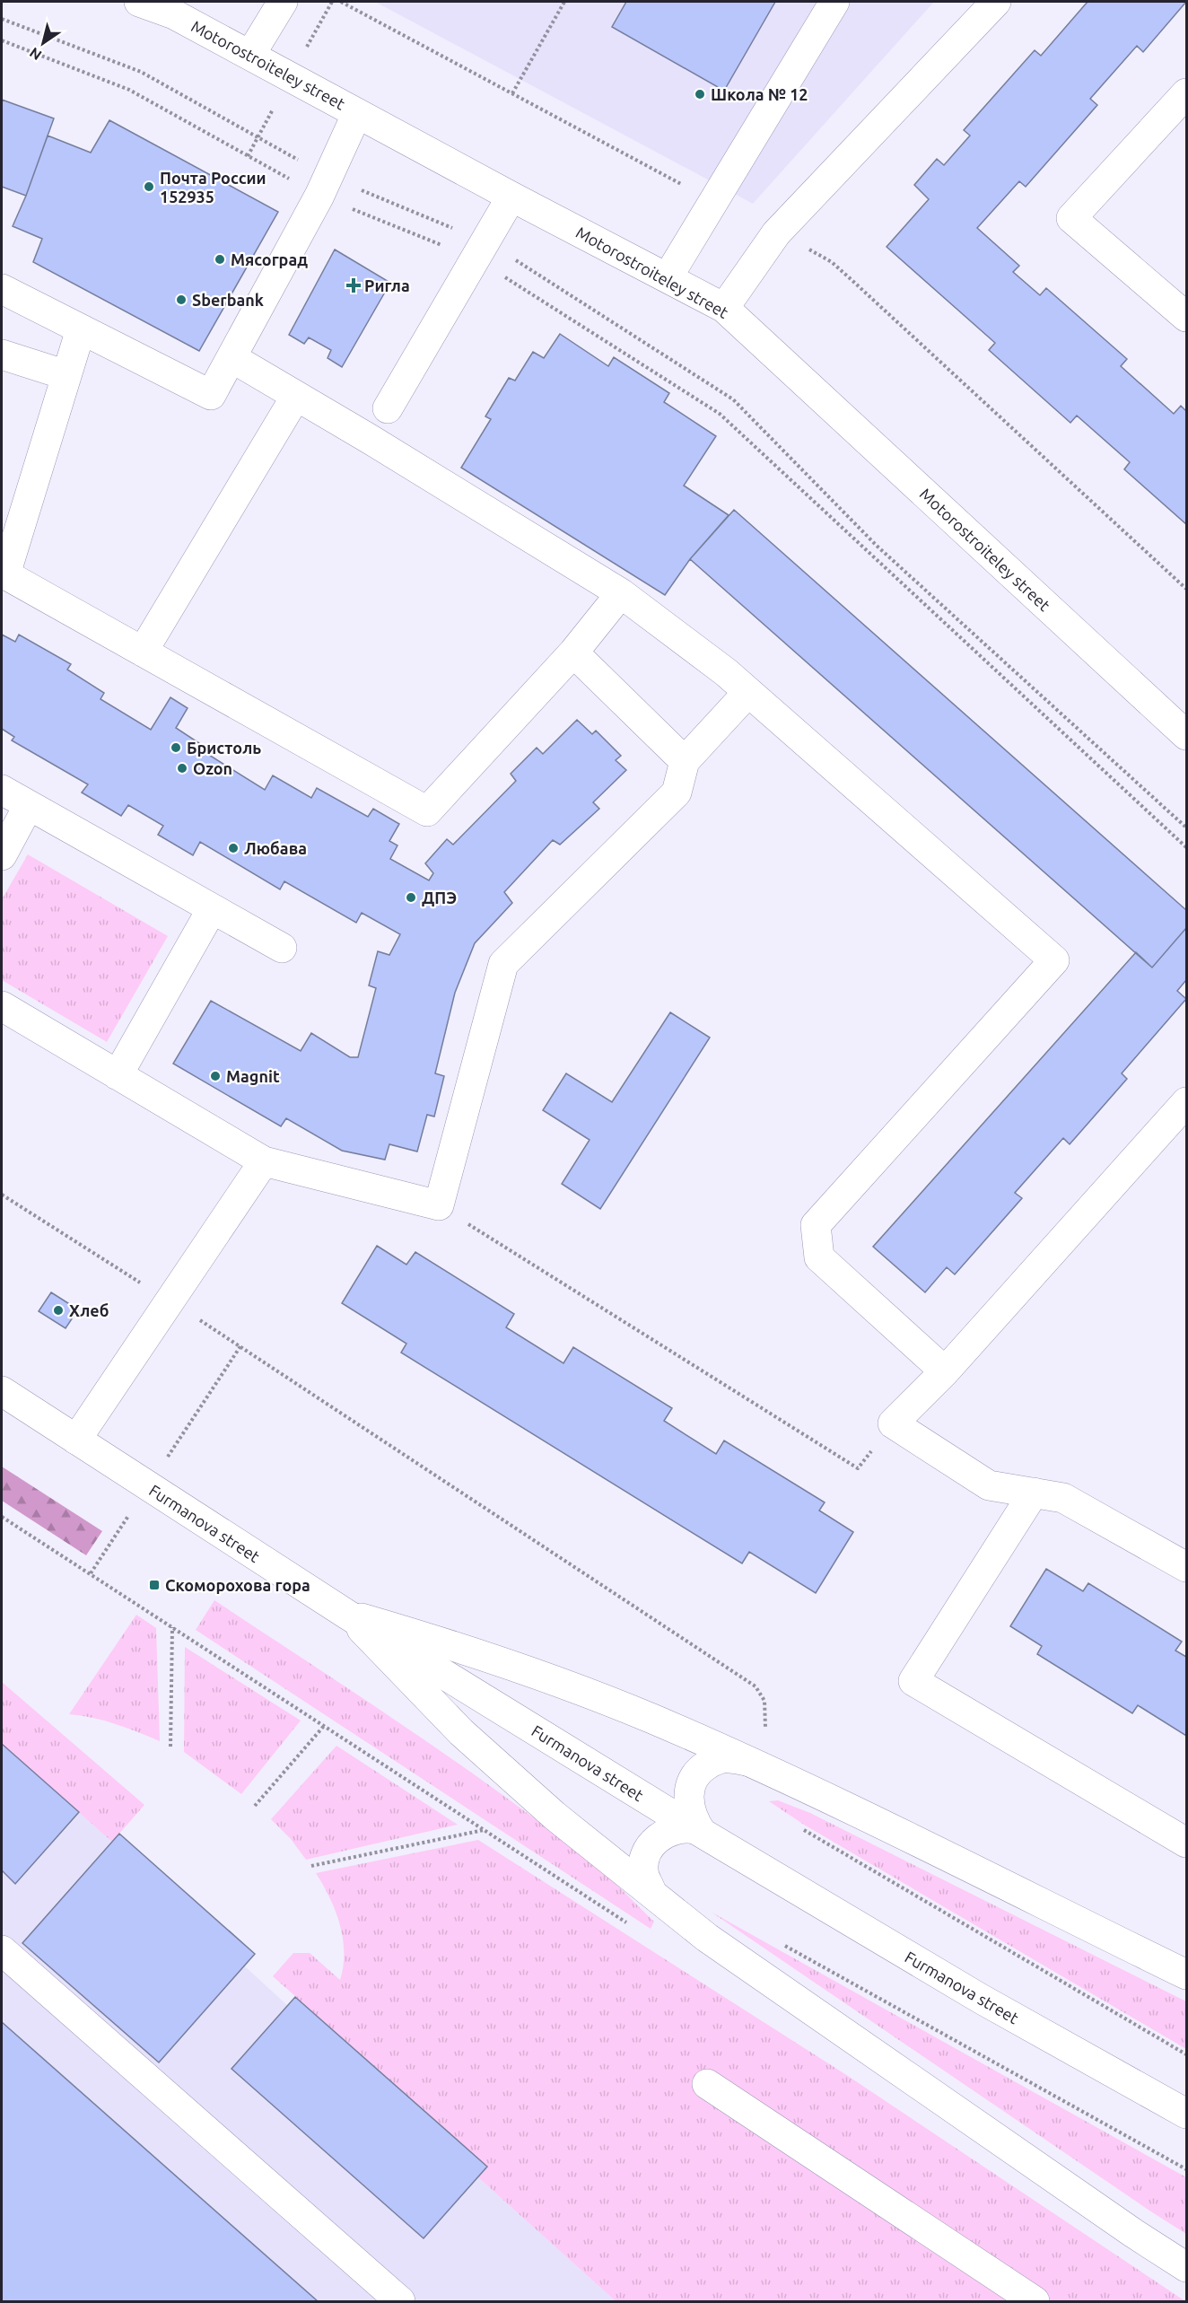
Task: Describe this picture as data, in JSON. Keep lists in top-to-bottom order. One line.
{"streets":{"street":["Motorostroiteley street","Furmanova street"]},"places":{"other":["Школа № 12","Почта России 152935","Мясоград","Sberbank","Бристоль","Ozon","Любава","ДПЭ","Magnit","Хлеб"],"health":["Ригла"],"transit":["Скоморохова гора"]},"north":"bottom left"}
